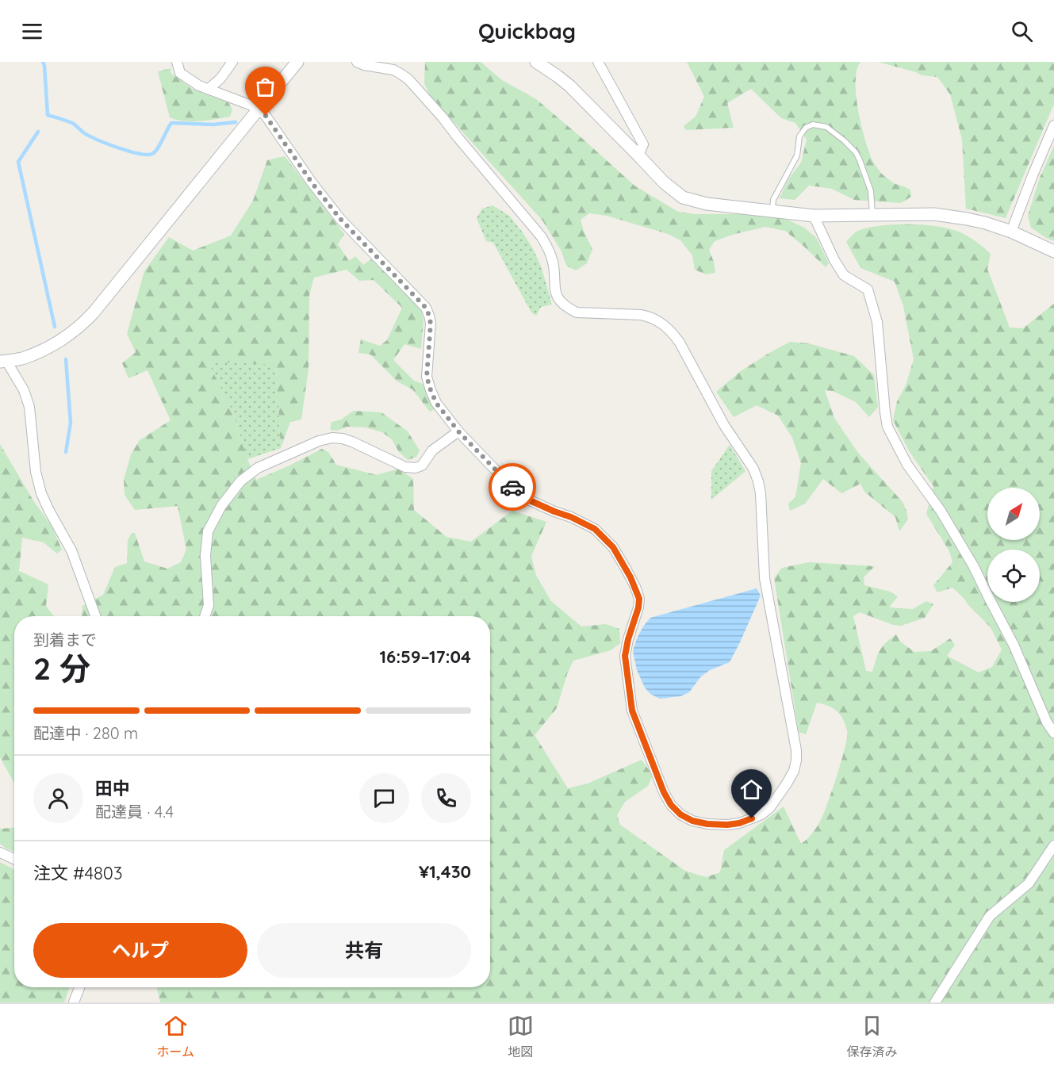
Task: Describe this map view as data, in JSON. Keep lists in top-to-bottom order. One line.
{"north":"top right","page":{"header":"Quickbag","heading":["2 分","到着まで","16:59–17:04"],"panel":["田中","配達員 · 4.4","注文 #4803","¥1,430"],"bar":"配達中 · 280 m","buttons":["ヘルプ","共有"],"tabs":["ホーム","地図","保存済み"]}}
